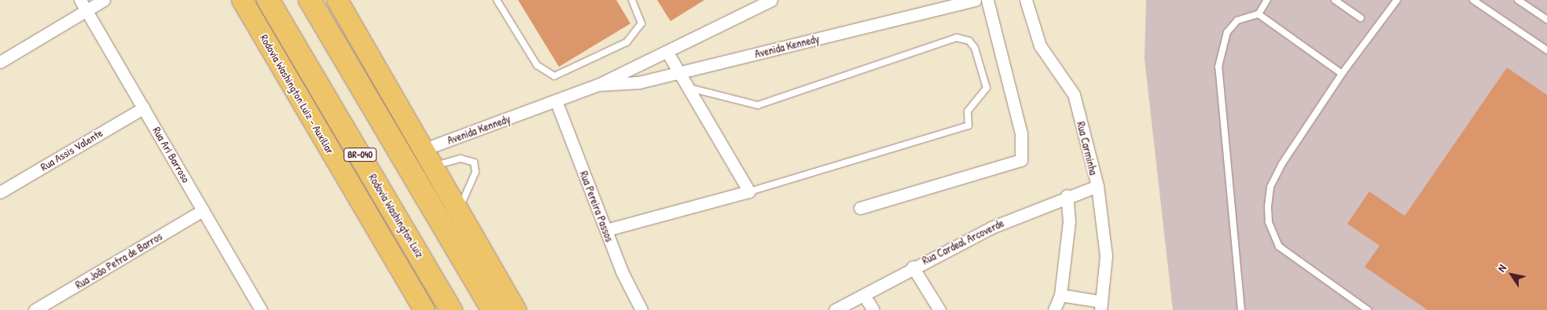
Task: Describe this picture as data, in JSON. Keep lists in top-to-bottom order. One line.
{"streets":{"highway":["Rodovia Washington Luiz - Auxiliar","BR-040","Rodovia Washington Luiz"],"street":["Avenida Kennedy","Rua Carminha","Rua Assis Valente","Rua Ari Barroso","Rua Pereira Passos","Rua Cardeal Arcoverde","Rua João Petra de Barros"]},"crossings":[["Avenida Kennedy","Rua Pereira Passos"],["Rua Carminha","Rua Cardeal Arcoverde"],["Rua Assis Valente","Rua Ari Barroso"],["Rua Ari Barroso","Rua João Petra de Barros"]],"north":"top left"}
